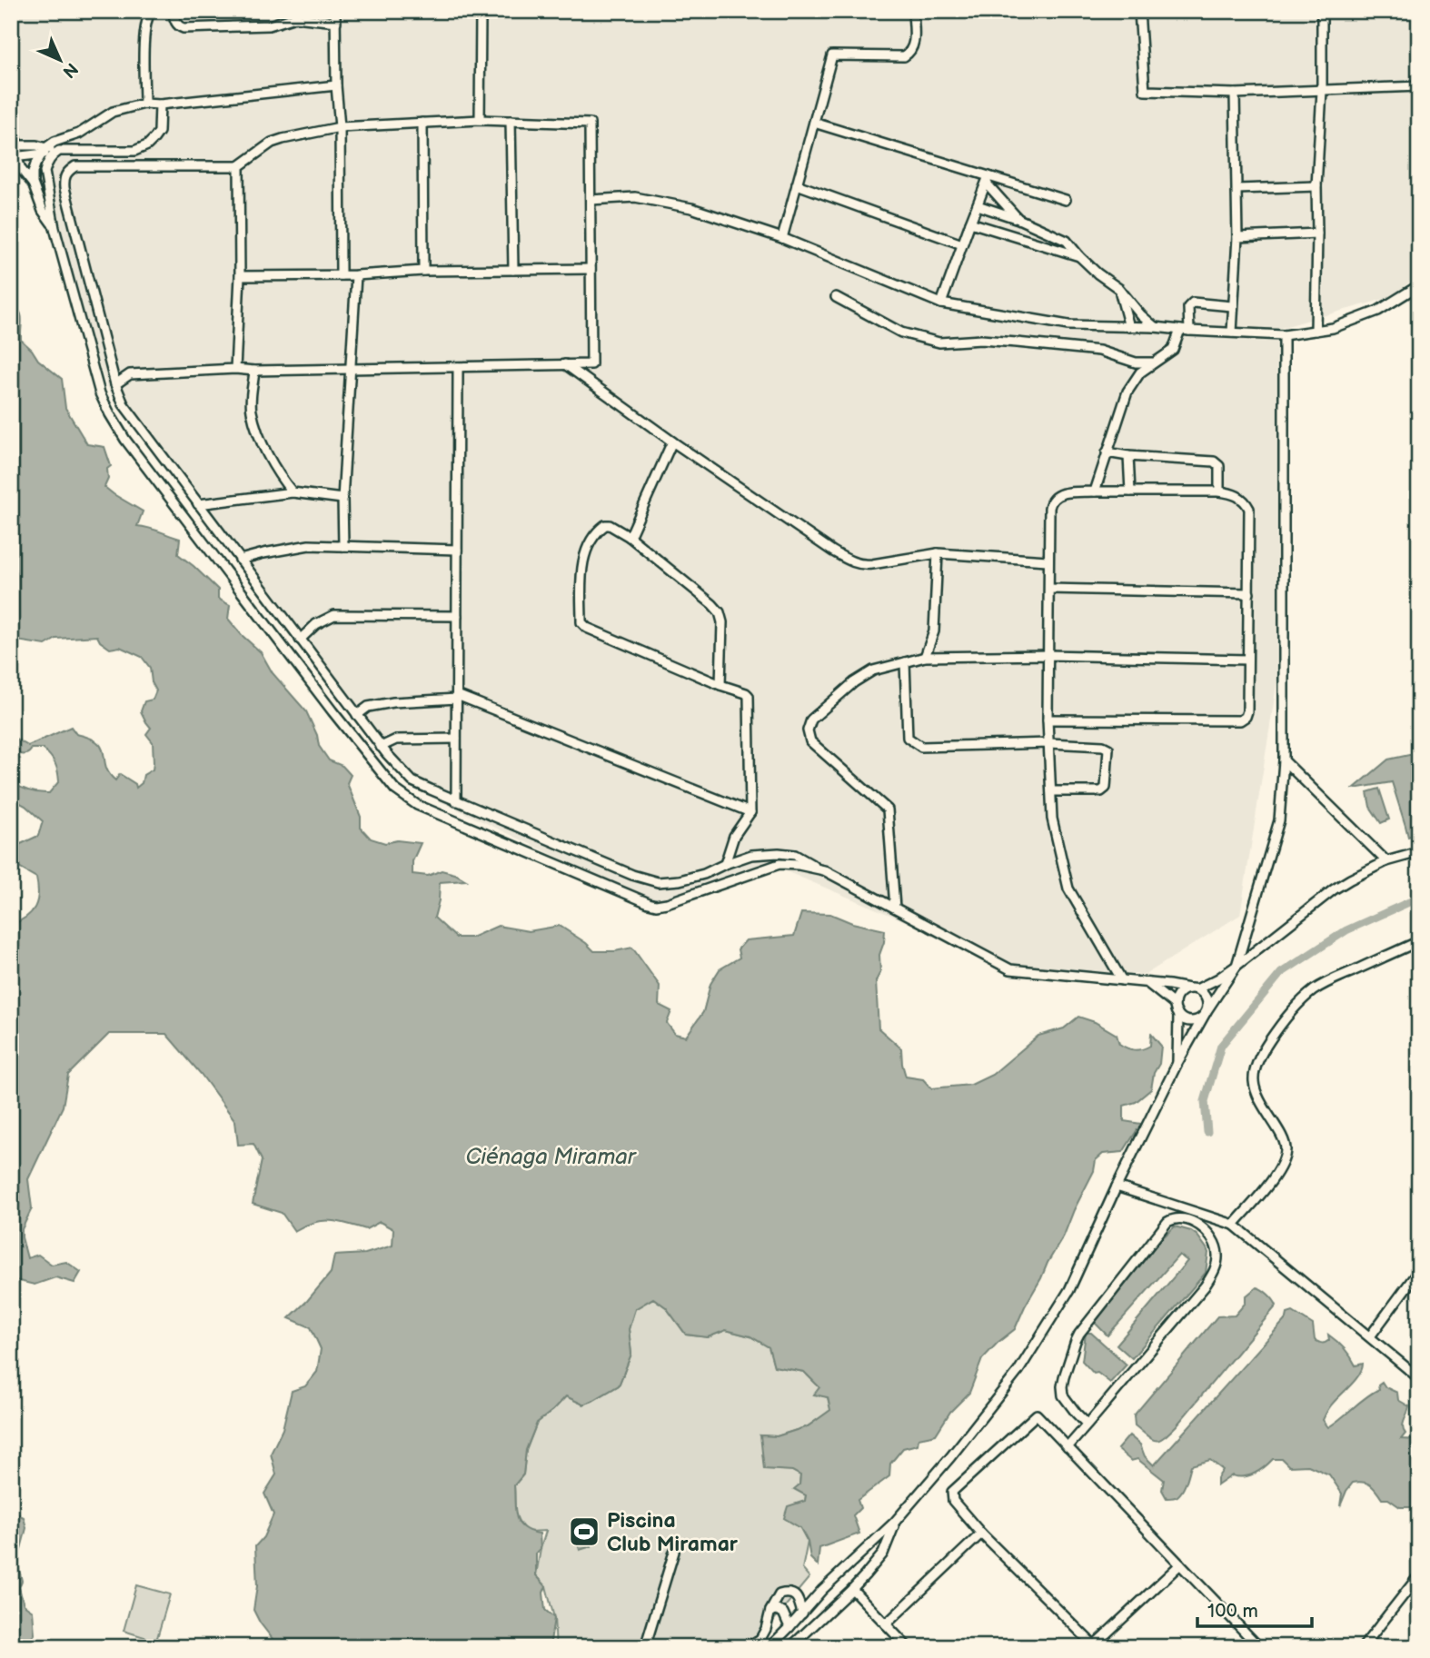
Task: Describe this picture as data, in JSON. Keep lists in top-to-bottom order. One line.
{"water":["Ciénaga Miramar"],"places":{"sports":["Piscina Club Miramar"]},"scale_bar":"100 m","north":"bottom right"}
